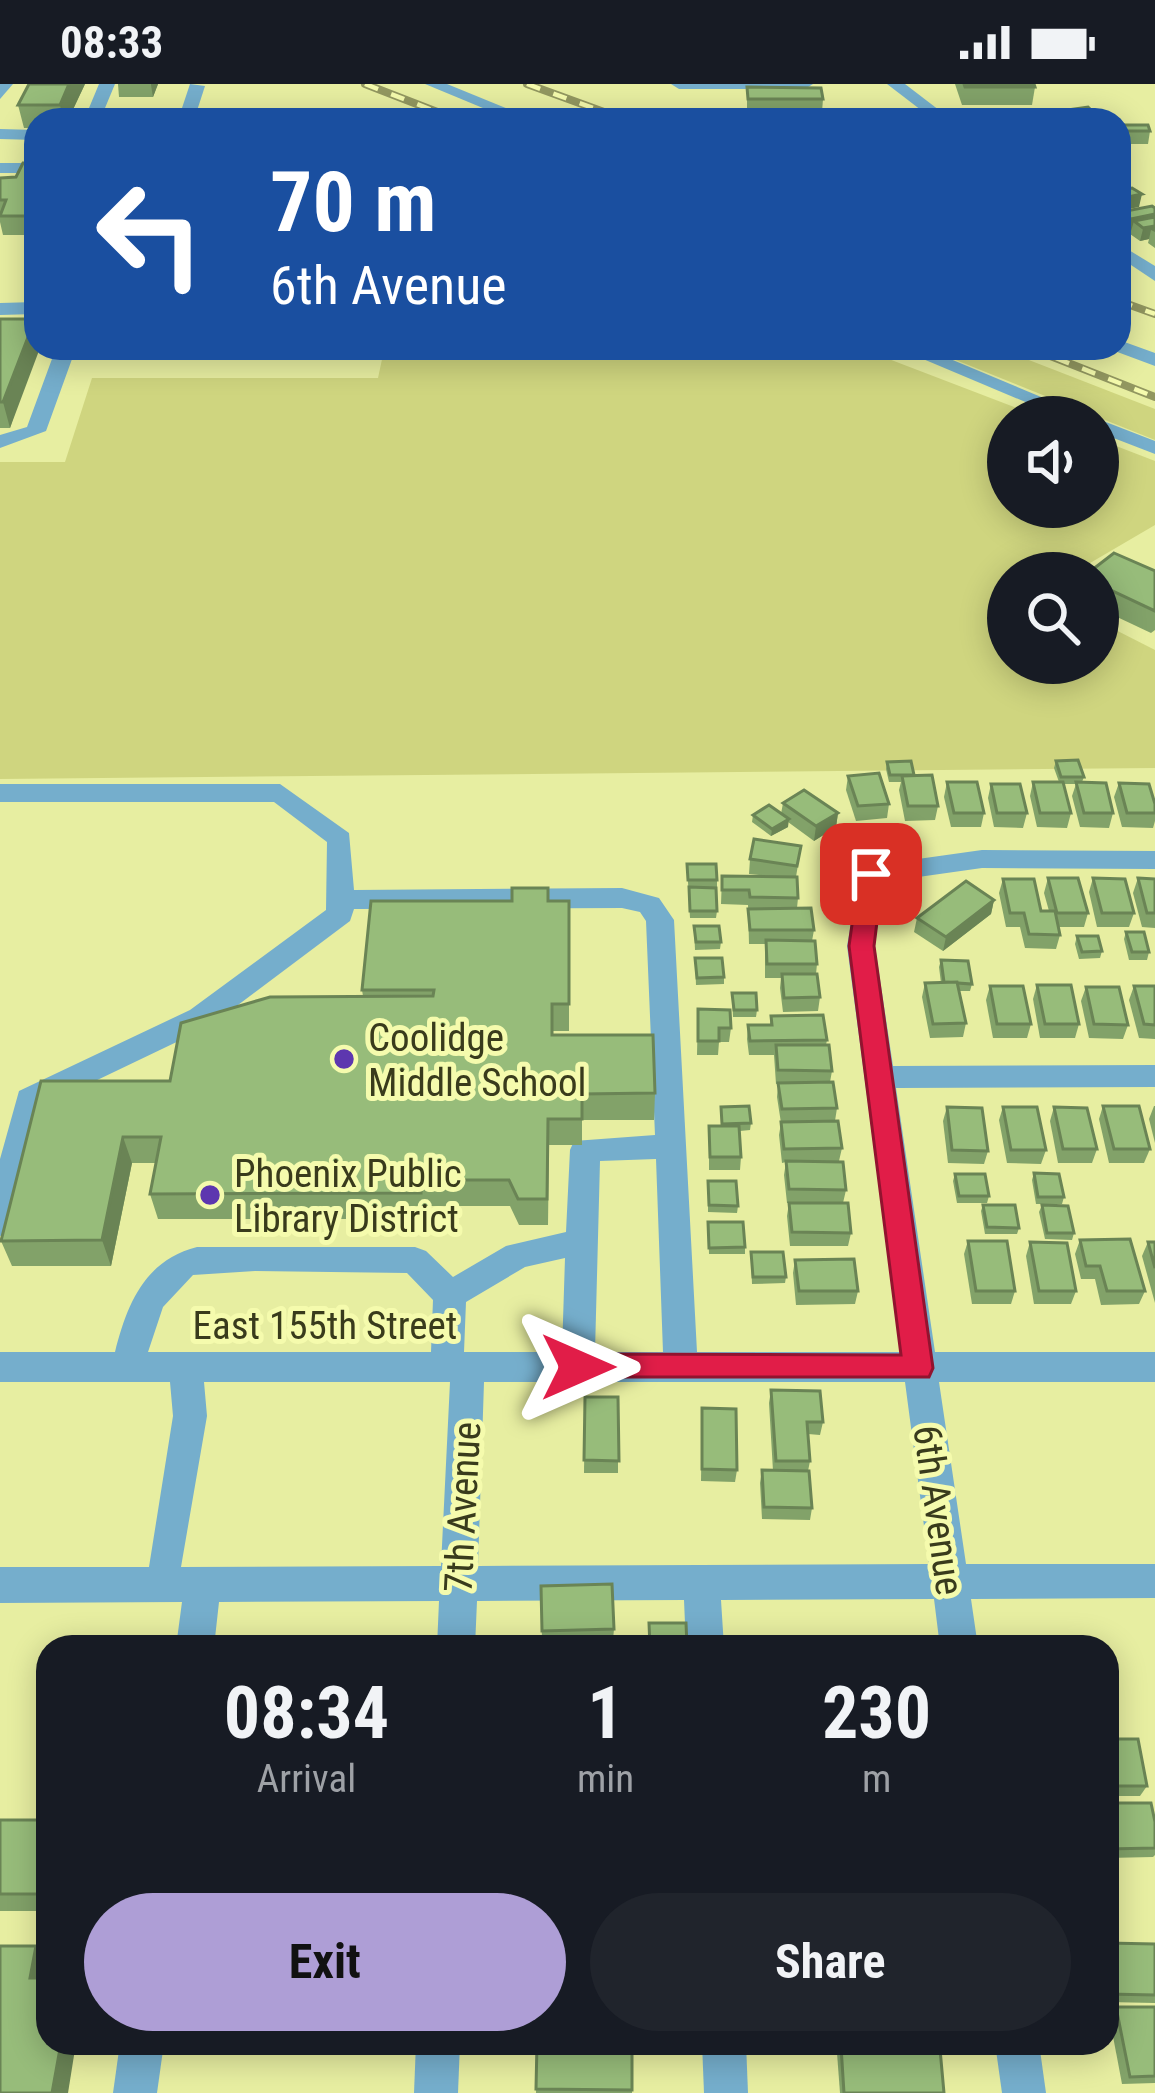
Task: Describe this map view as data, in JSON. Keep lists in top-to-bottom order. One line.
{"streets":{"street":["East 155th Street","7th Avenue","6th Avenue"]},"crossings":[["East 155th Street","7th Avenue"],["East 155th Street","6th Avenue"]],"places":["Coolidge Middle School","Phoenix Public Library District"],"page":{"status":"08:33","turn":["70 m","6th Avenue"],"eta":["08:34","Arrival","1","min","230","m"],"buttons":["Exit","Share"]}}
